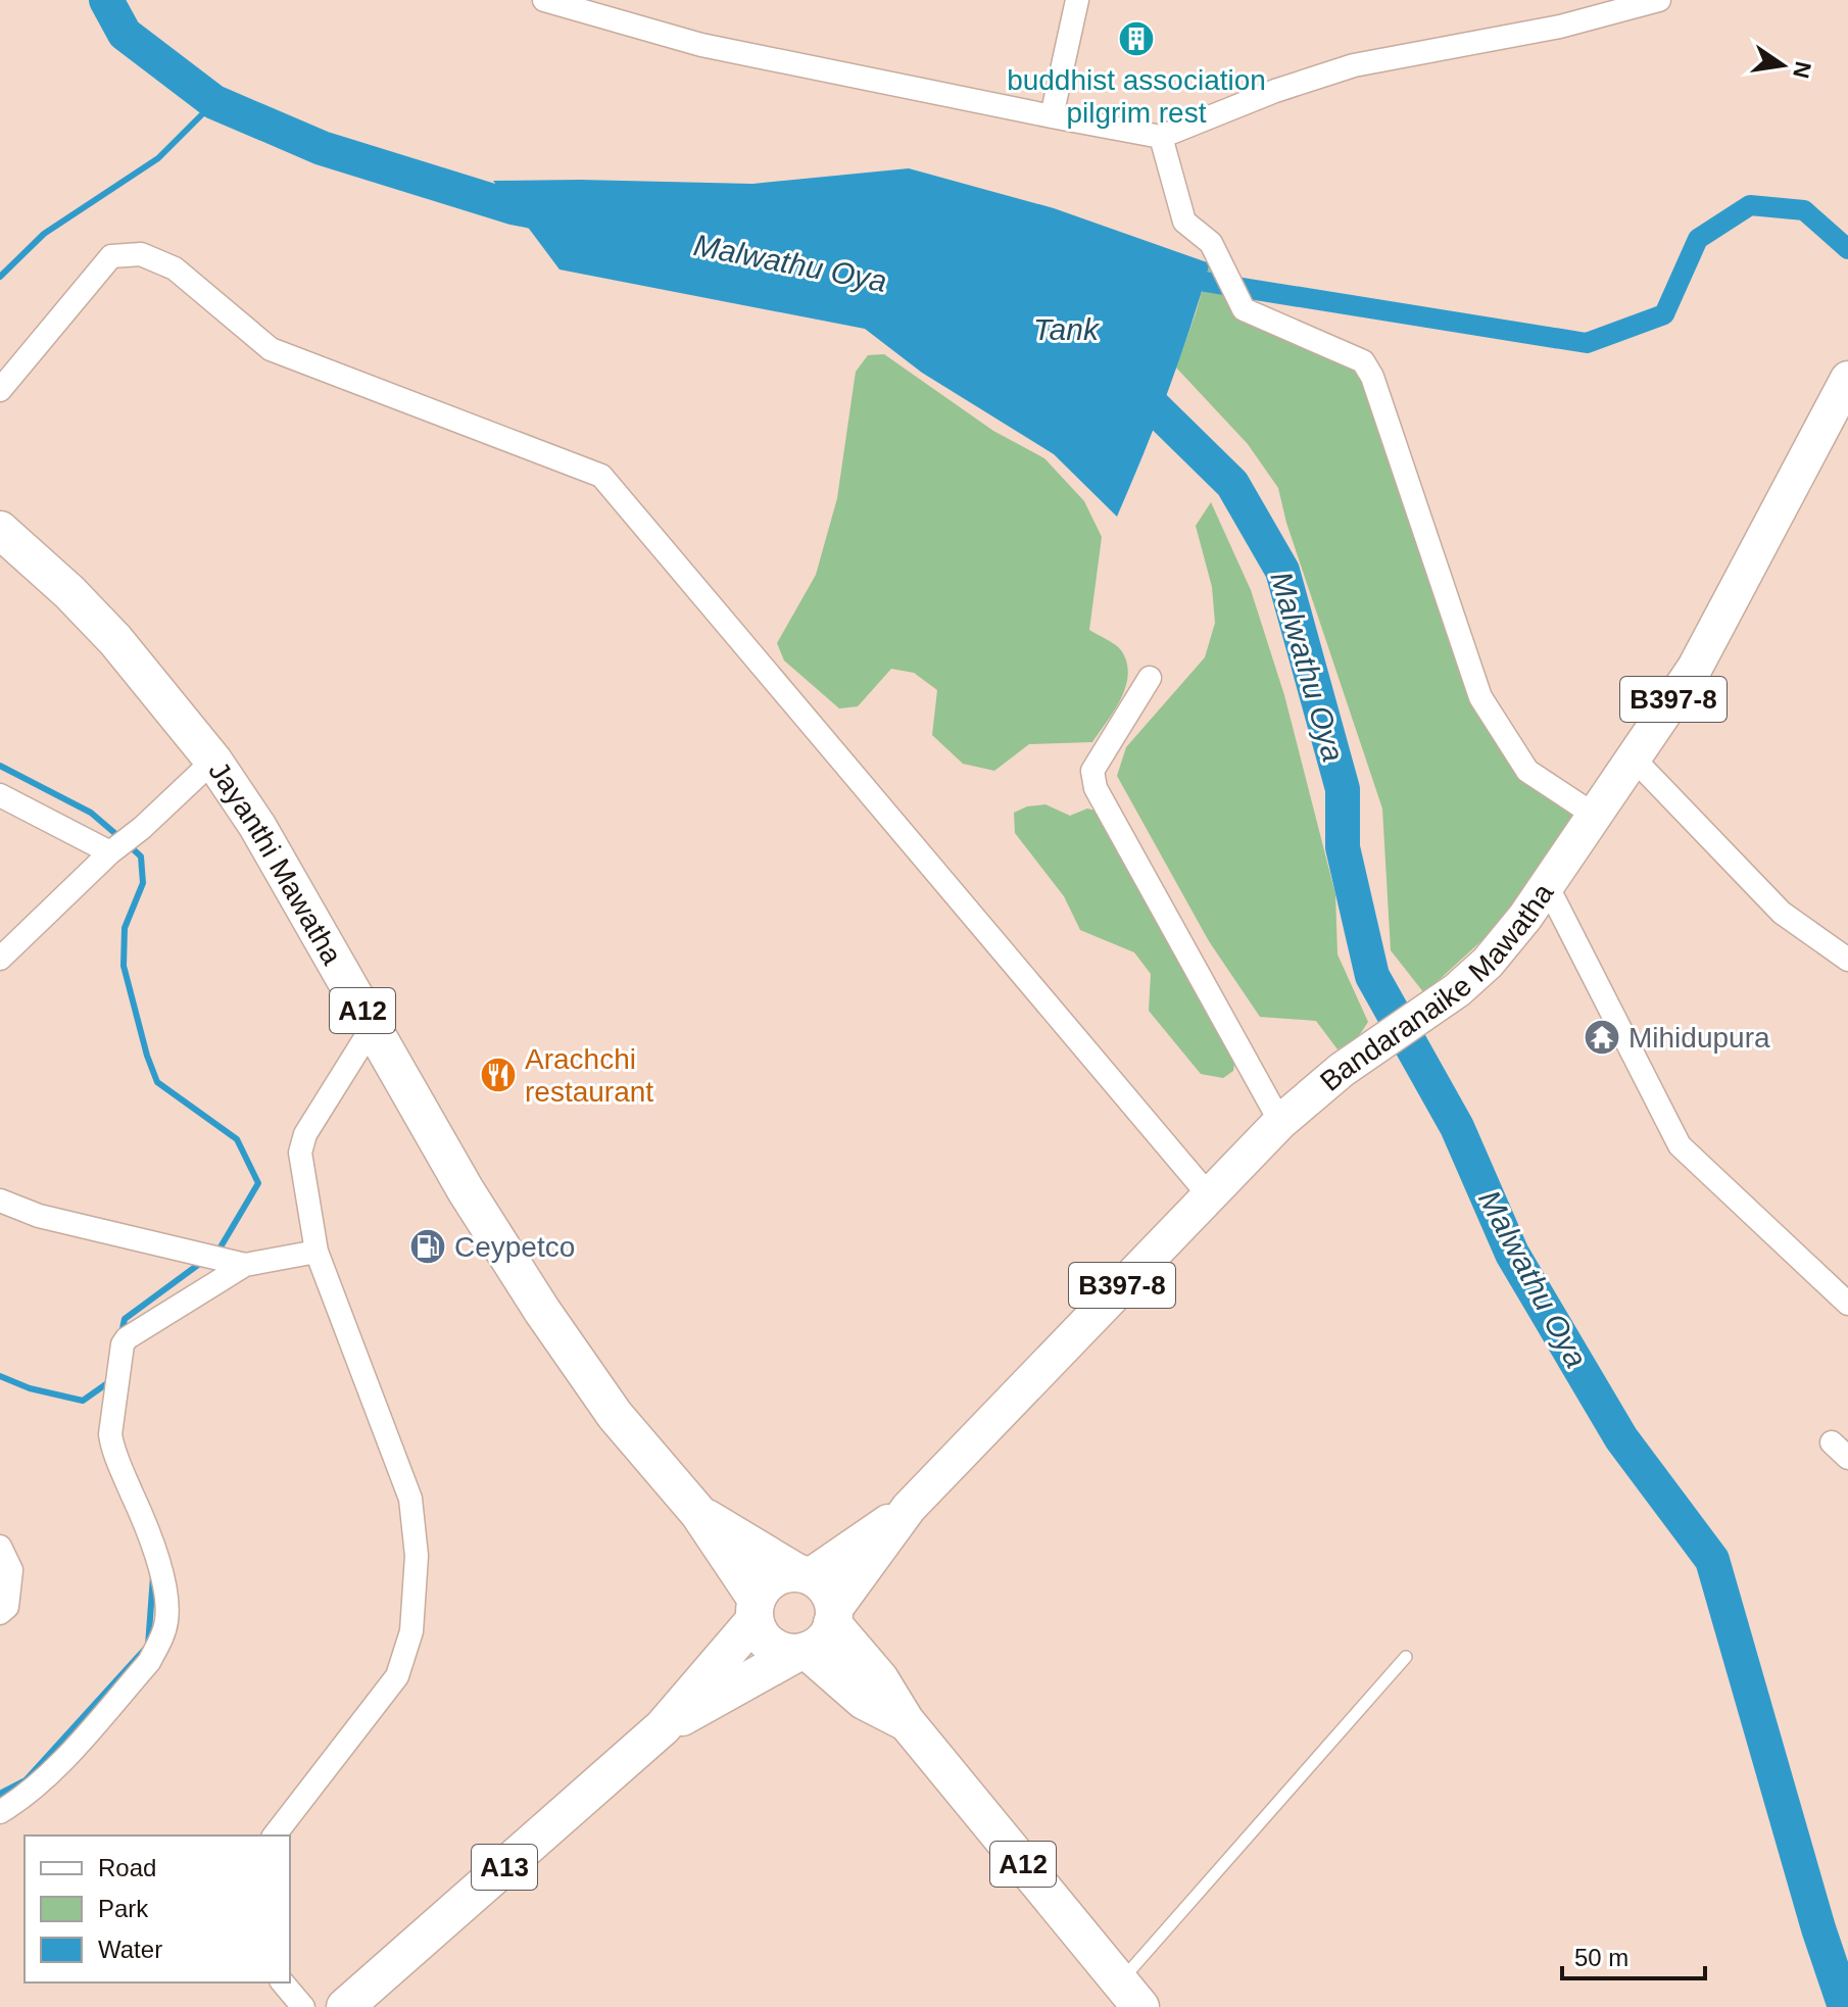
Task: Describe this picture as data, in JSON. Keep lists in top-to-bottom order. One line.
{"streets":{"highway":["Jayanthi Mawatha","A12","A13"],"main road":["B397-8","Bandaranaike Mawatha"]},"crossings":[["Jayanthi Mawatha","Bandaranaike Mawatha"],["Jayanthi Mawatha","A12"],["Jayanthi Mawatha","A13"],["Bandaranaike Mawatha","A12"],["Bandaranaike Mawatha","A13"],["A12","A13"]],"water":["Malwathu Oya","Tank"],"places":{"building":["buddhist association pilgrim rest"],"temple":["Mihidupura"],"restaurant":["Arachchi restaurant"],"fuel station":["Ceypetco"]},"legend":["Road","Park","Water"],"scale_bar":"50 m","north":"right"}
